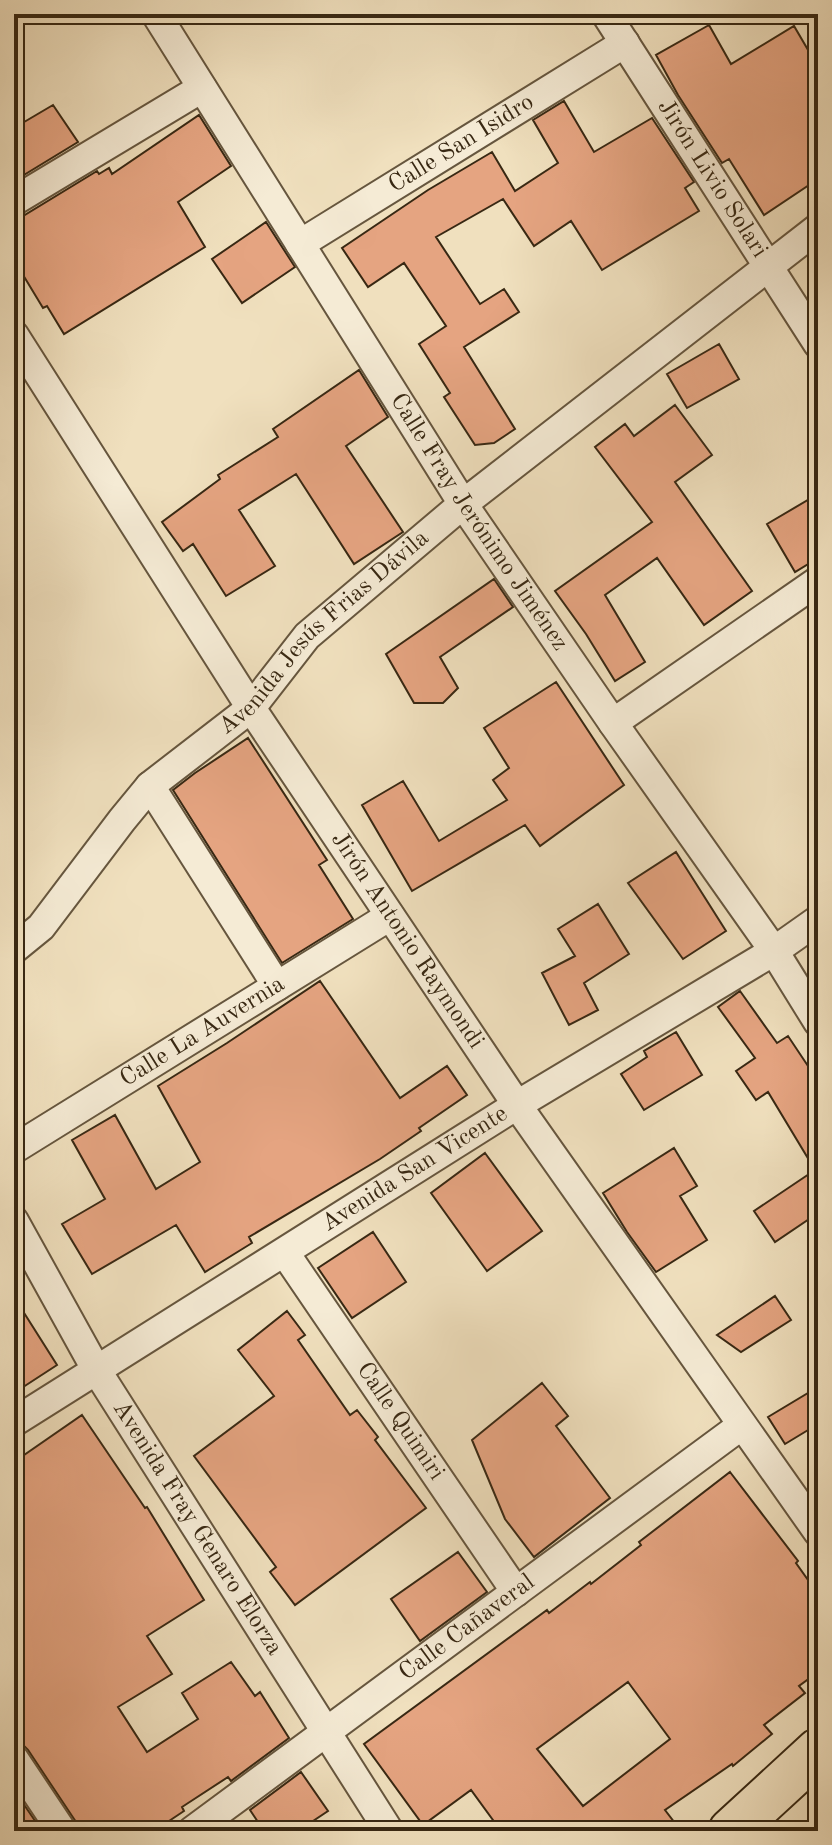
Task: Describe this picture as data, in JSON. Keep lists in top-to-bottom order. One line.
{"streets":{"street":["Calle San Isidro","Jirón Livio Solari","Calle Fray Jerónimo Jiménez","Avenida Jesús Frias Dávila","Jirón Antonio Raymondi","Calle La Auvernia","Avenida San Vicente","Calle Quimiri","Avenida Fray Genaro Elorza","Calle Cañaveral"]},"crossings":[["Calle San Isidro","Jirón Livio Solari"],["Calle San Isidro","Calle Fray Jerónimo Jiménez"],["Jirón Livio Solari","Avenida Jesús Frias Dávila"],["Calle Fray Jerónimo Jiménez","Avenida Jesús Frias Dávila"],["Calle Fray Jerónimo Jiménez","Avenida San Vicente"],["Avenida Jesús Frias Dávila","Jirón Antonio Raymondi"],["Jirón Antonio Raymondi","Calle La Auvernia"],["Jirón Antonio Raymondi","Avenida San Vicente"],["Jirón Antonio Raymondi","Calle Cañaveral"],["Avenida San Vicente","Calle Quimiri"],["Avenida San Vicente","Avenida Fray Genaro Elorza"],["Calle Quimiri","Calle Cañaveral"],["Avenida Fray Genaro Elorza","Calle Cañaveral"]]}
